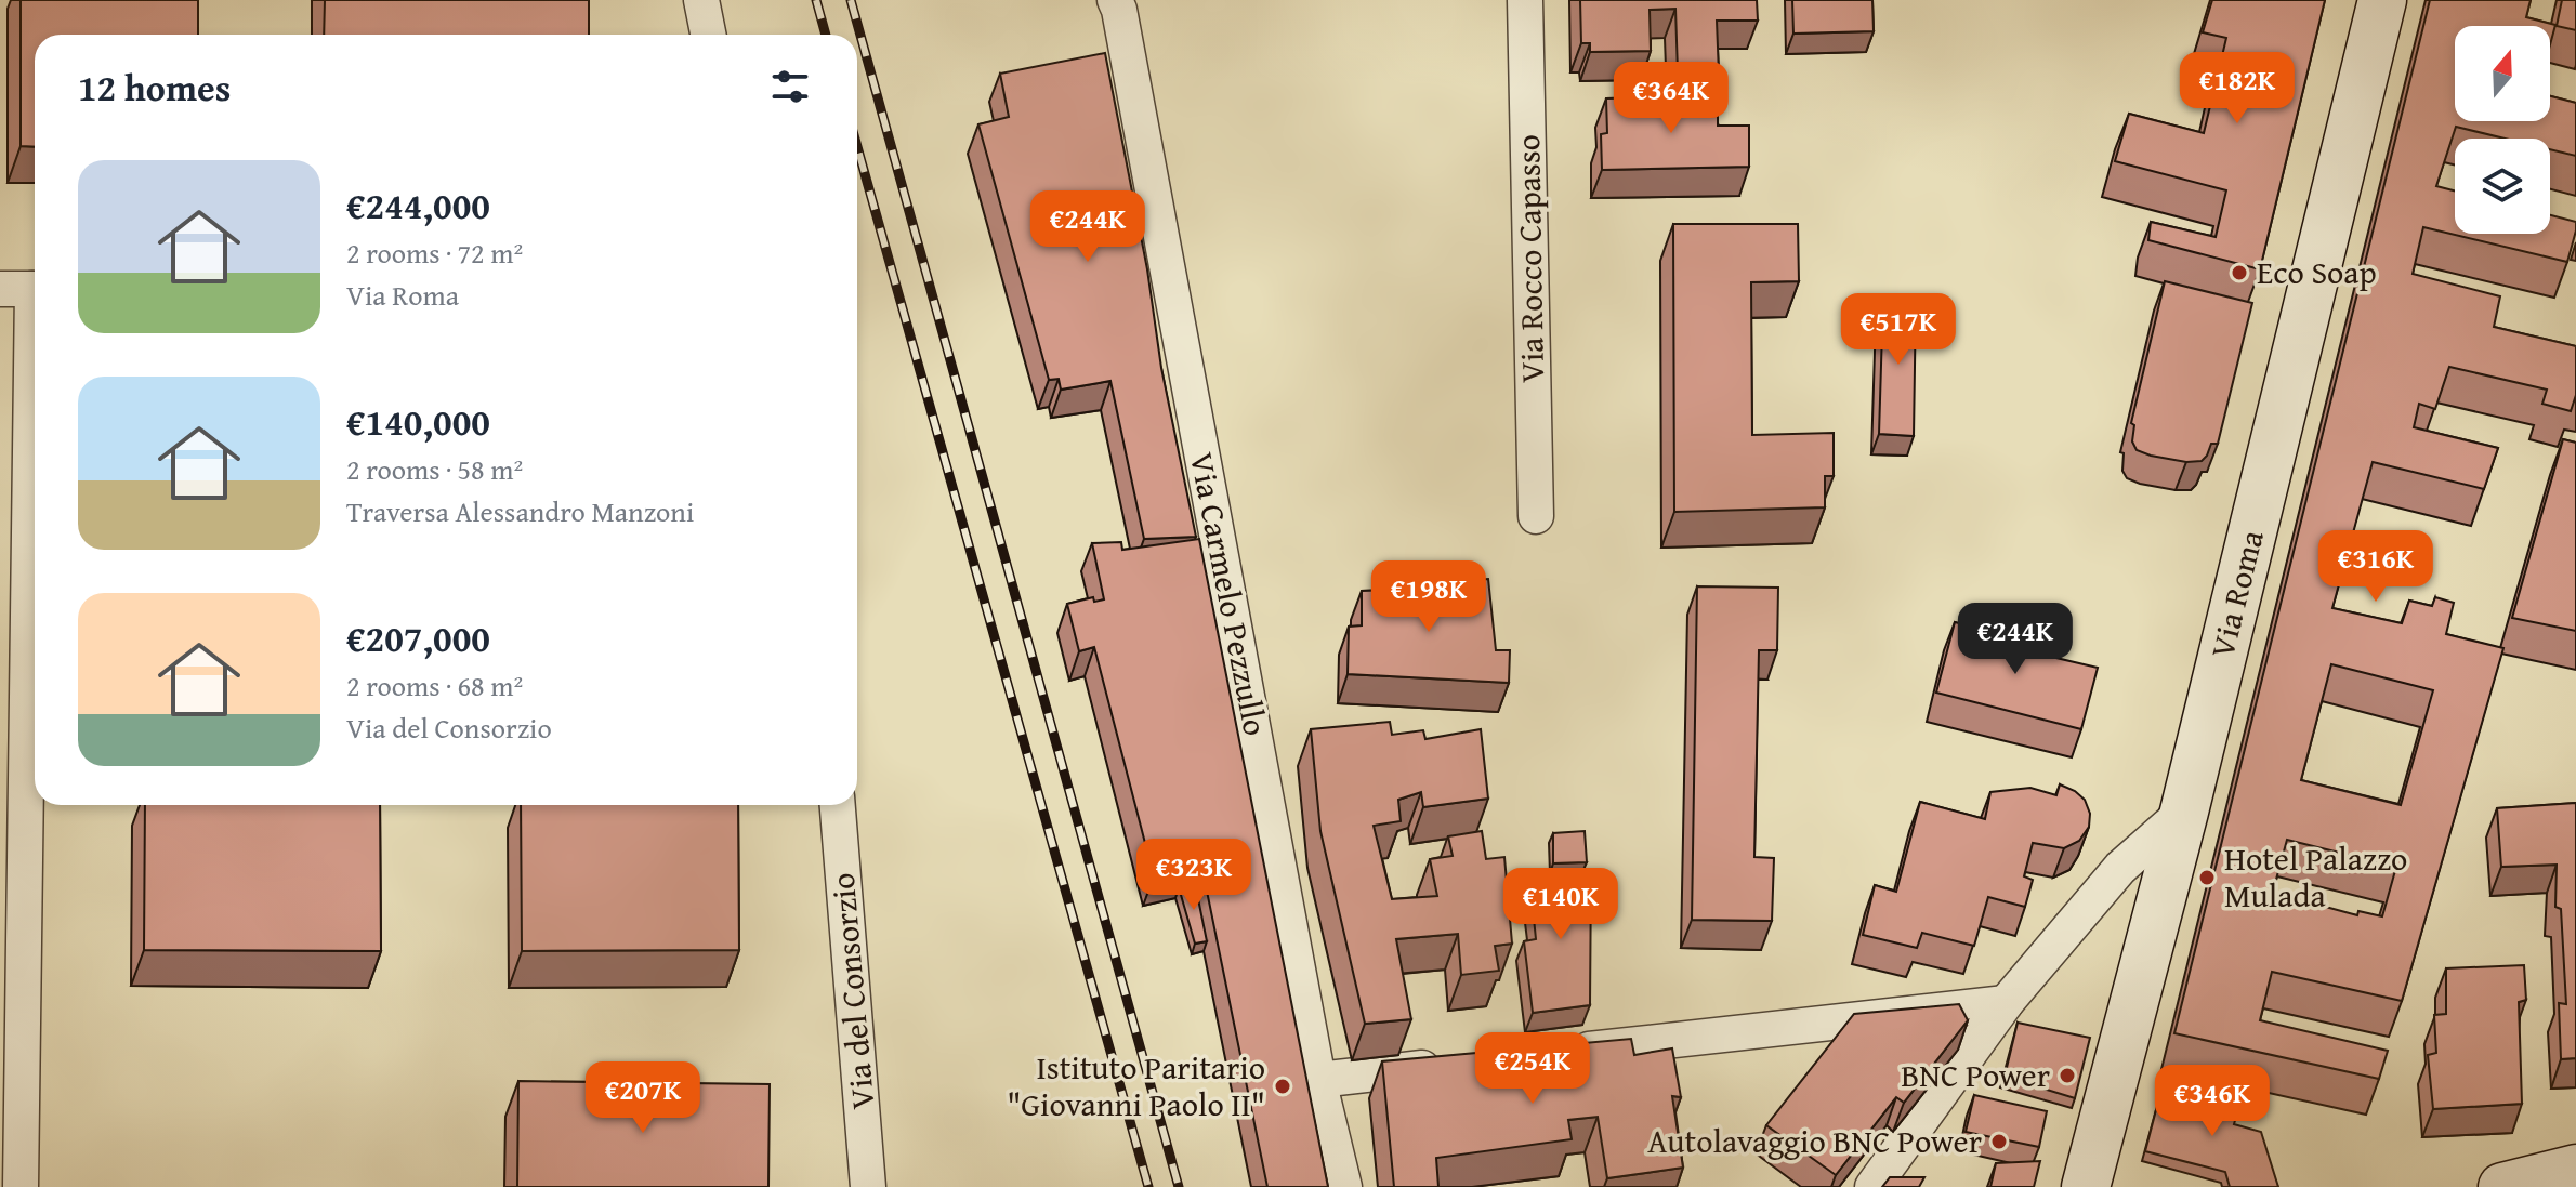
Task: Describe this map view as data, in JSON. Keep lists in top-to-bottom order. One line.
{"streets":{"street":["Via Rocco Capasso","Via Carmelo Pezzullo","Via Roma","Via del Consorzio"]},"places":["Eco Soap","Hotel Palazzo Mulada","BNC Power","Istituto Paritario \"Giovanni Paolo II\"","Autolavaggio BNC Power"],"north":"top","page":{"heading":"12 homes","price":["€182K","€364K","€244K","€517K","€316K","€198K","€244K","€323K","€140K","€254K","€207K","€346K"],"list":[{"name":"€244,000","note":"2 rooms · 72 m² · Via Roma"},{"name":"€140,000","note":"2 rooms · 58 m² · Traversa Alessandro Manzoni"},{"name":"€207,000","note":"2 rooms · 68 m² · Via del Consorzio"}]}}
